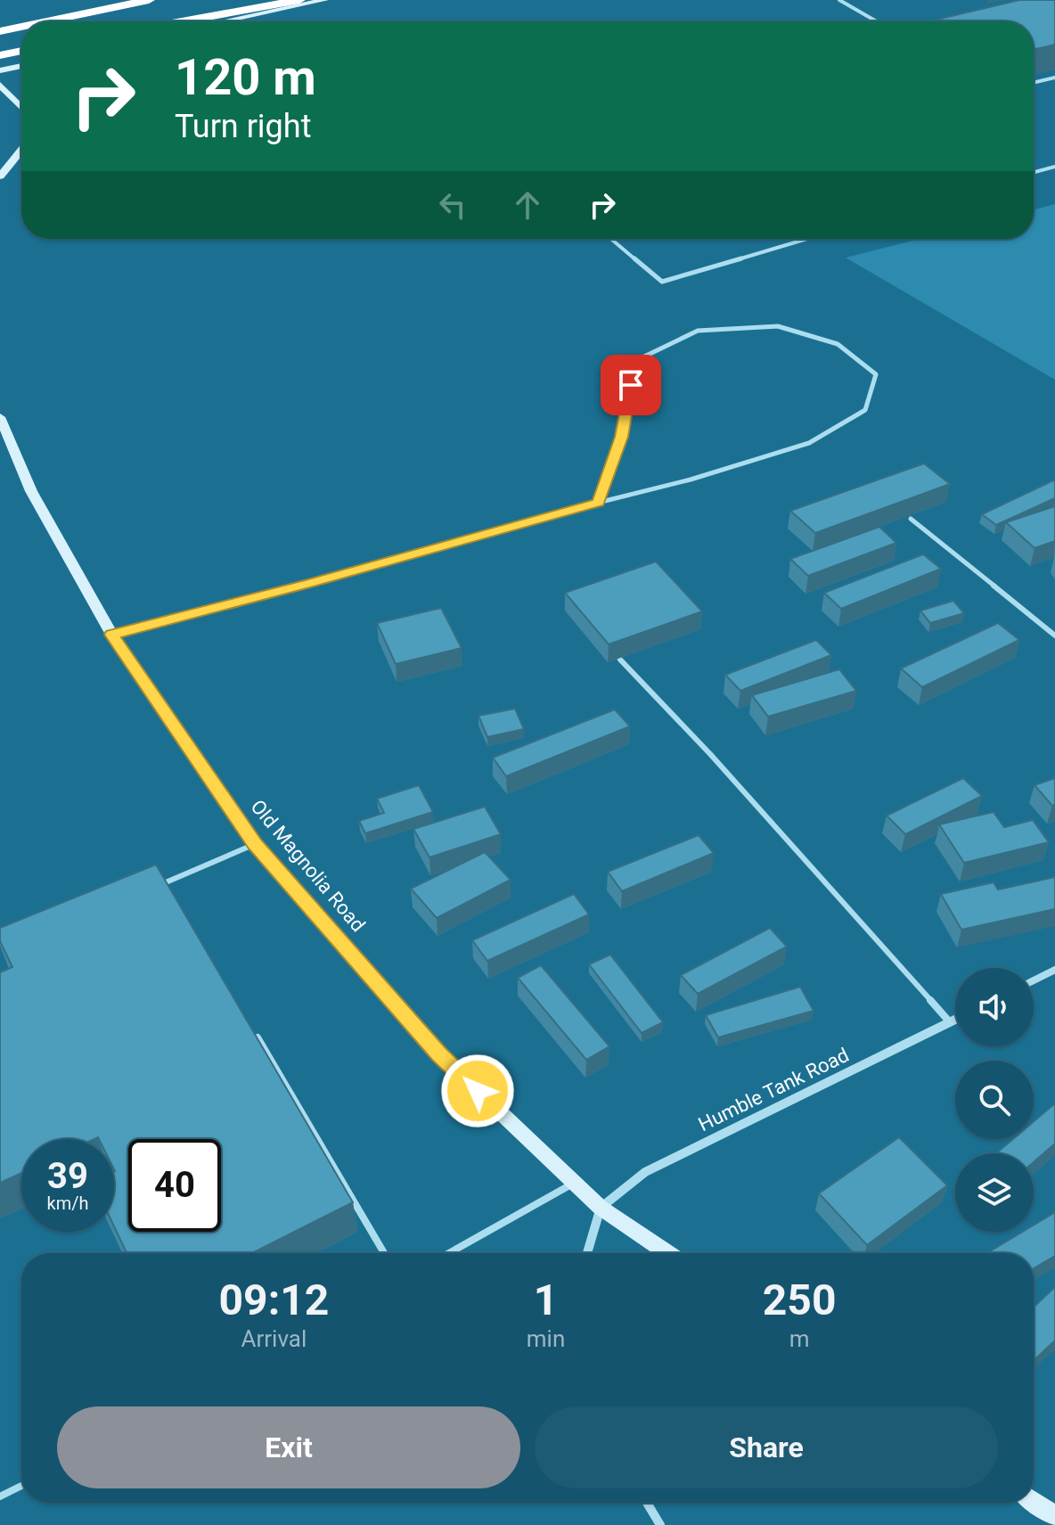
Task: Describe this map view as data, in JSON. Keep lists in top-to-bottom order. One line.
{"streets":{"street":["Old Magnolia Road","Humble Tank Road"]},"crossings":[["Old Magnolia Road","Humble Tank Road"]],"page":{"turn":["120 m","Turn right"],"speed":"39 km/h","limit":"40","eta":["09:12","Arrival","1","min","250","m"],"buttons":["Exit","Share"]}}
